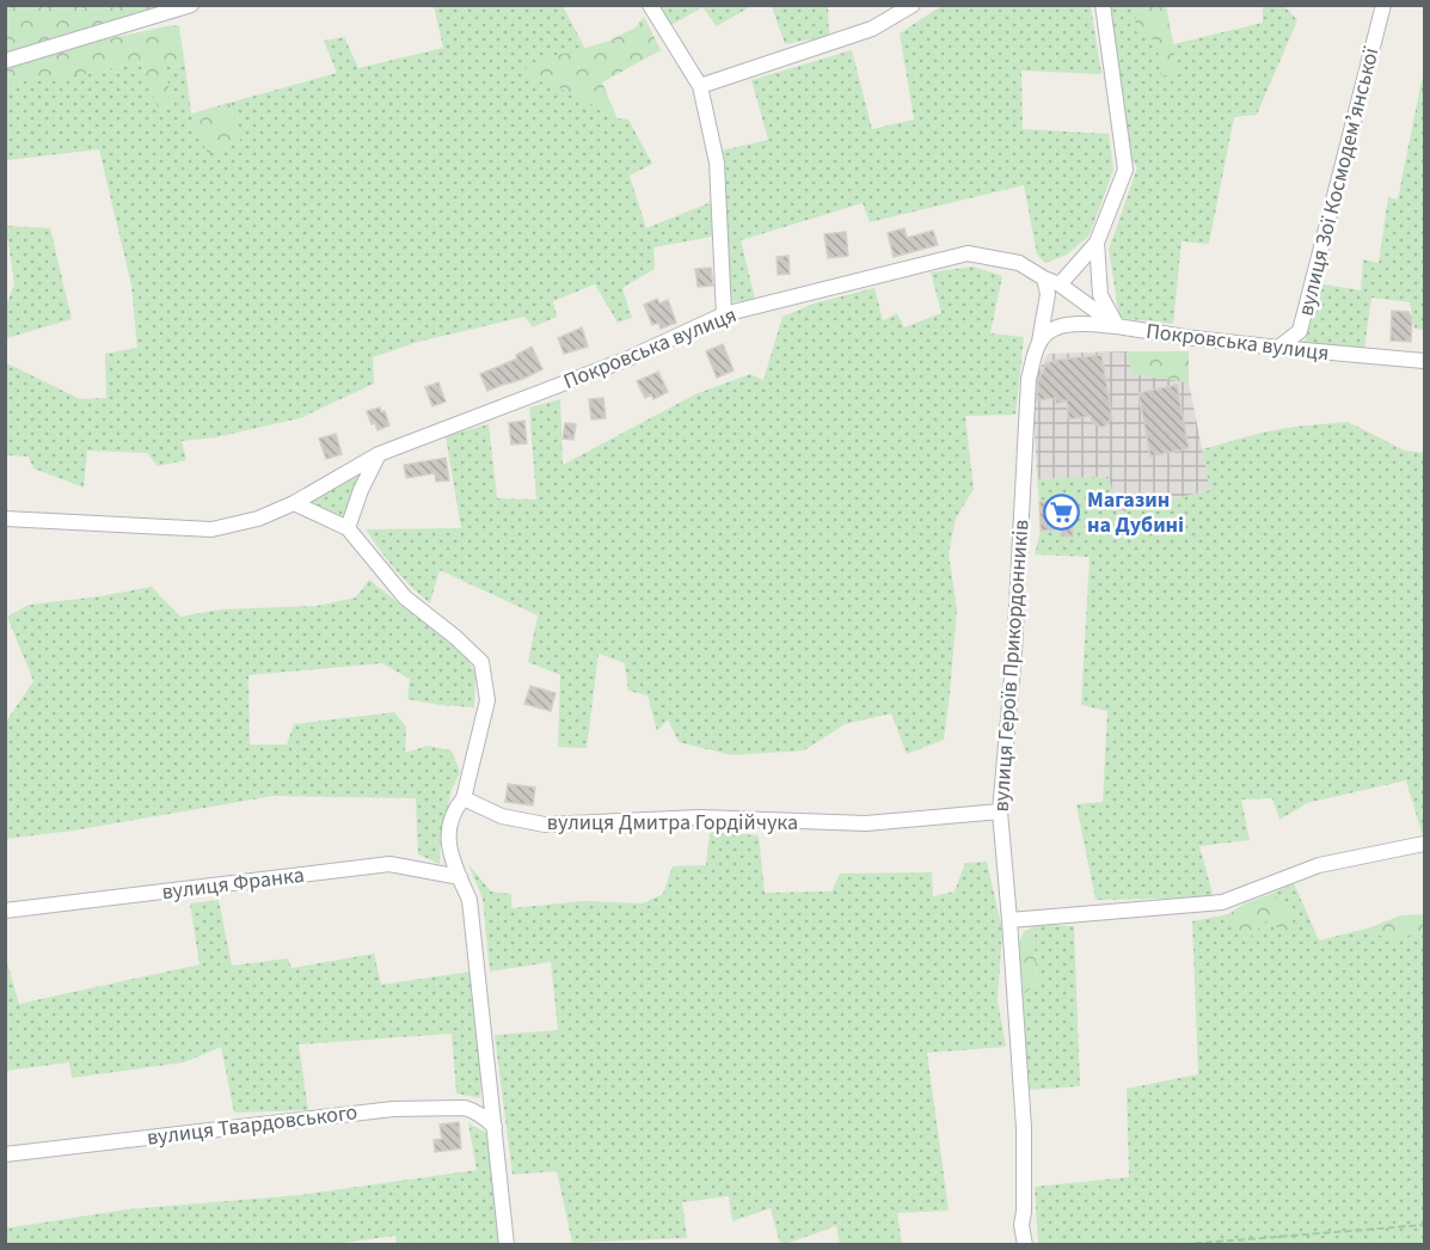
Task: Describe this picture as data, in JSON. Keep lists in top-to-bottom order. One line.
{"streets":{"street":["вулиця Зої Космодемʼянської","Покровська вулиця","вулиця Героїв Прикордонників","вулиця Дмитра Гордійчука","вулиця Франка","вулиця Твардовського"]},"crossings":[["вулиця Зої Космодемʼянської","Покровська вулиця"],["Покровська вулиця","вулиця Героїв Прикордонників"],["вулиця Героїв Прикордонників","вулиця Дмитра Гордійчука"]],"places":{"supermarket":["Магазин на Дубині"]}}
